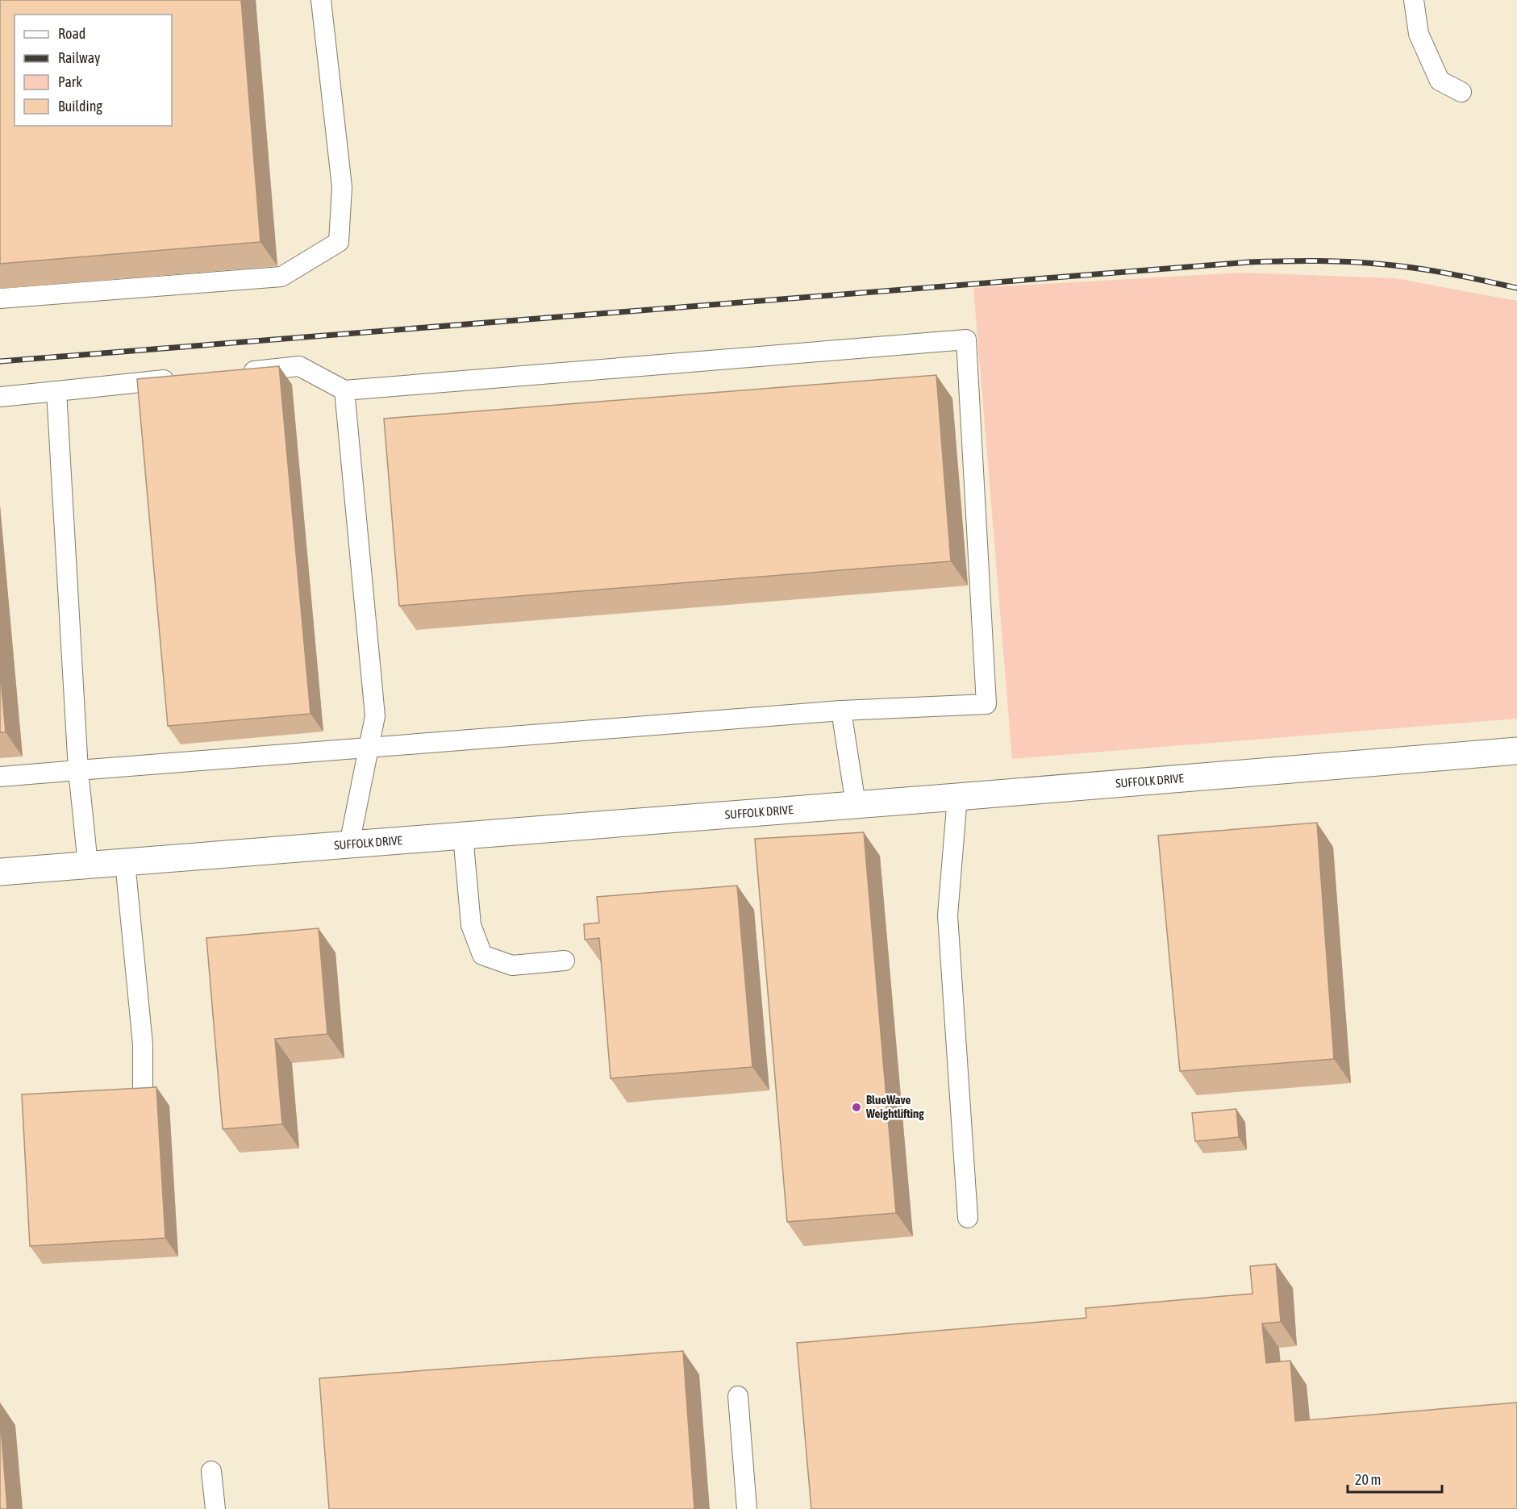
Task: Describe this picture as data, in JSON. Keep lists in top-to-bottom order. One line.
{"streets":{"street":["SUFFOLK DRIVE"]},"places":["BlueWave Weightlifting"],"legend":["Road","Railway","Park","Building"],"scale_bar":"20 m"}
